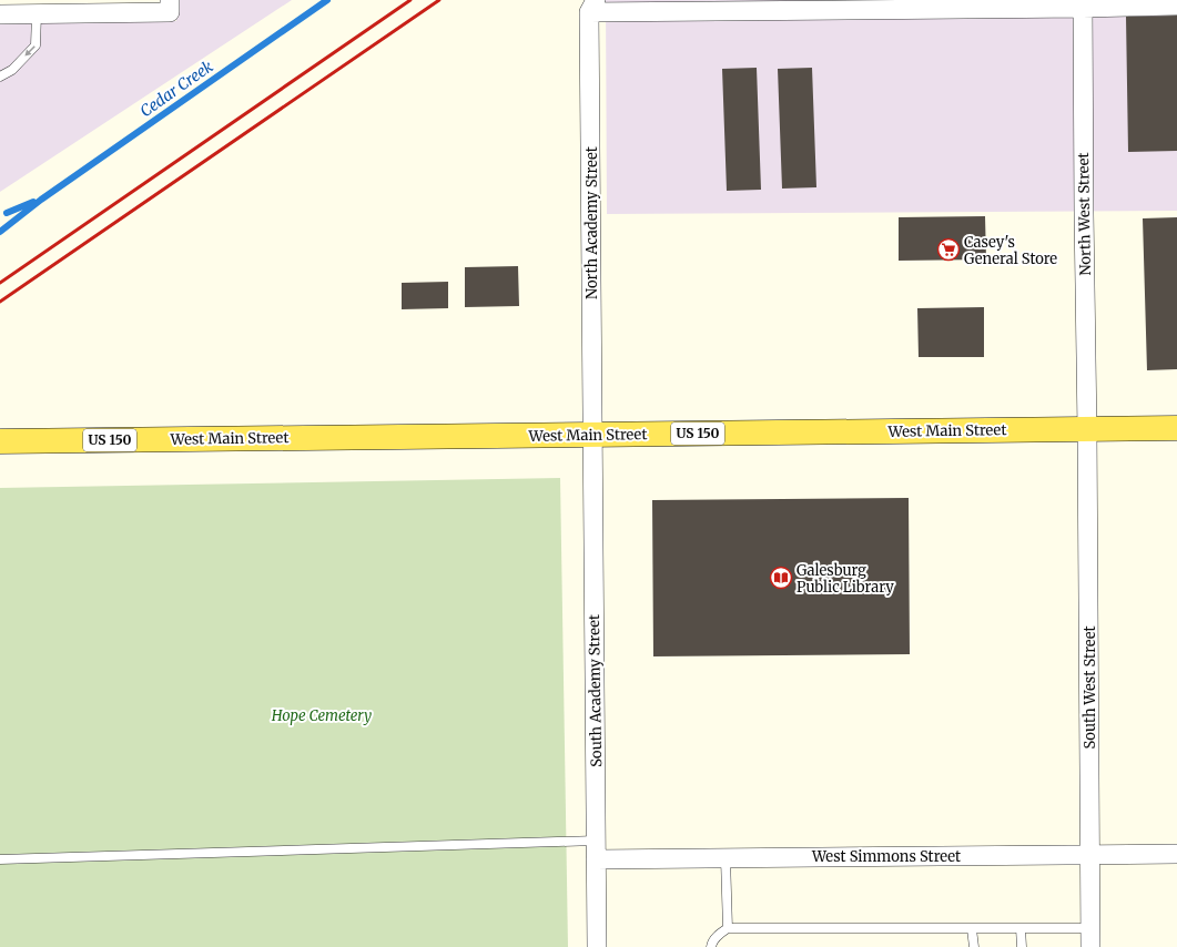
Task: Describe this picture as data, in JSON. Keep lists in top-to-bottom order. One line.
{"streets":{"main road":["West Main Street","US 150"],"street":["North West Street","North Academy Street","South West Street","South Academy Street","West Simmons Street"]},"crossings":[["North West Street","West Main Street"],["North West Street","South West Street"],["North Academy Street","West Main Street"],["North Academy Street","South Academy Street"],["West Main Street","South West Street"],["West Main Street","South Academy Street"],["South West Street","West Simmons Street"],["South Academy Street","West Simmons Street"]],"water":["Cedar Creek"],"parks":["Hope Cemetery"],"places":{"supermarket":["Casey's General Store"],"library":["Galesburg Public Library"]}}
